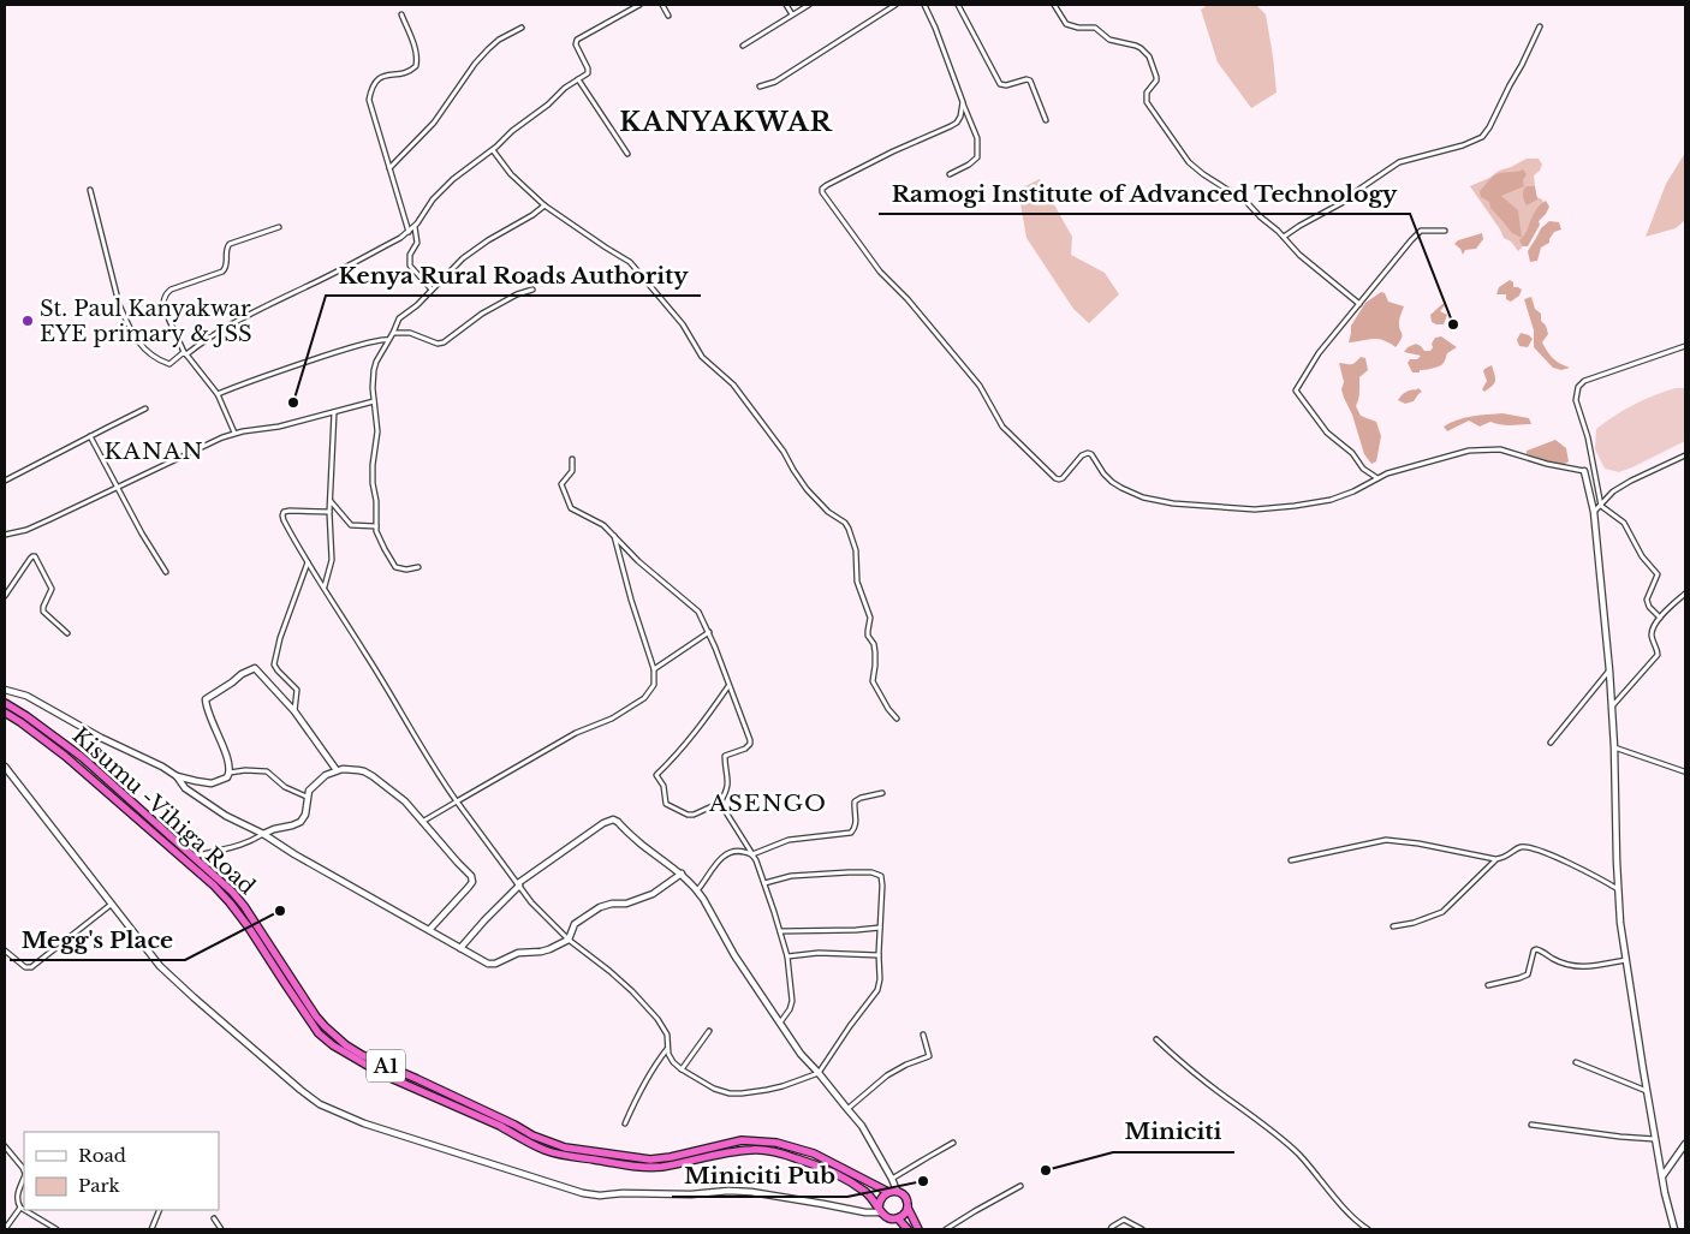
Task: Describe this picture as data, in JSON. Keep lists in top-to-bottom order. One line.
{"streets":{"highway":["Kisumu -Vihiga Road","A1"]},"crossings":[["Kisumu -Vihiga Road","A1"]],"districts":["KANYAKWAR","KANAN","ASENGO"],"places":["St. Paul Kanyakwar EYE primary & JSS","Ramogi Institute of Advanced Technology","Kenya Rural Roads Authority","Megg's Place","Miniciti","Miniciti Pub"],"legend":["Road","Park"]}
